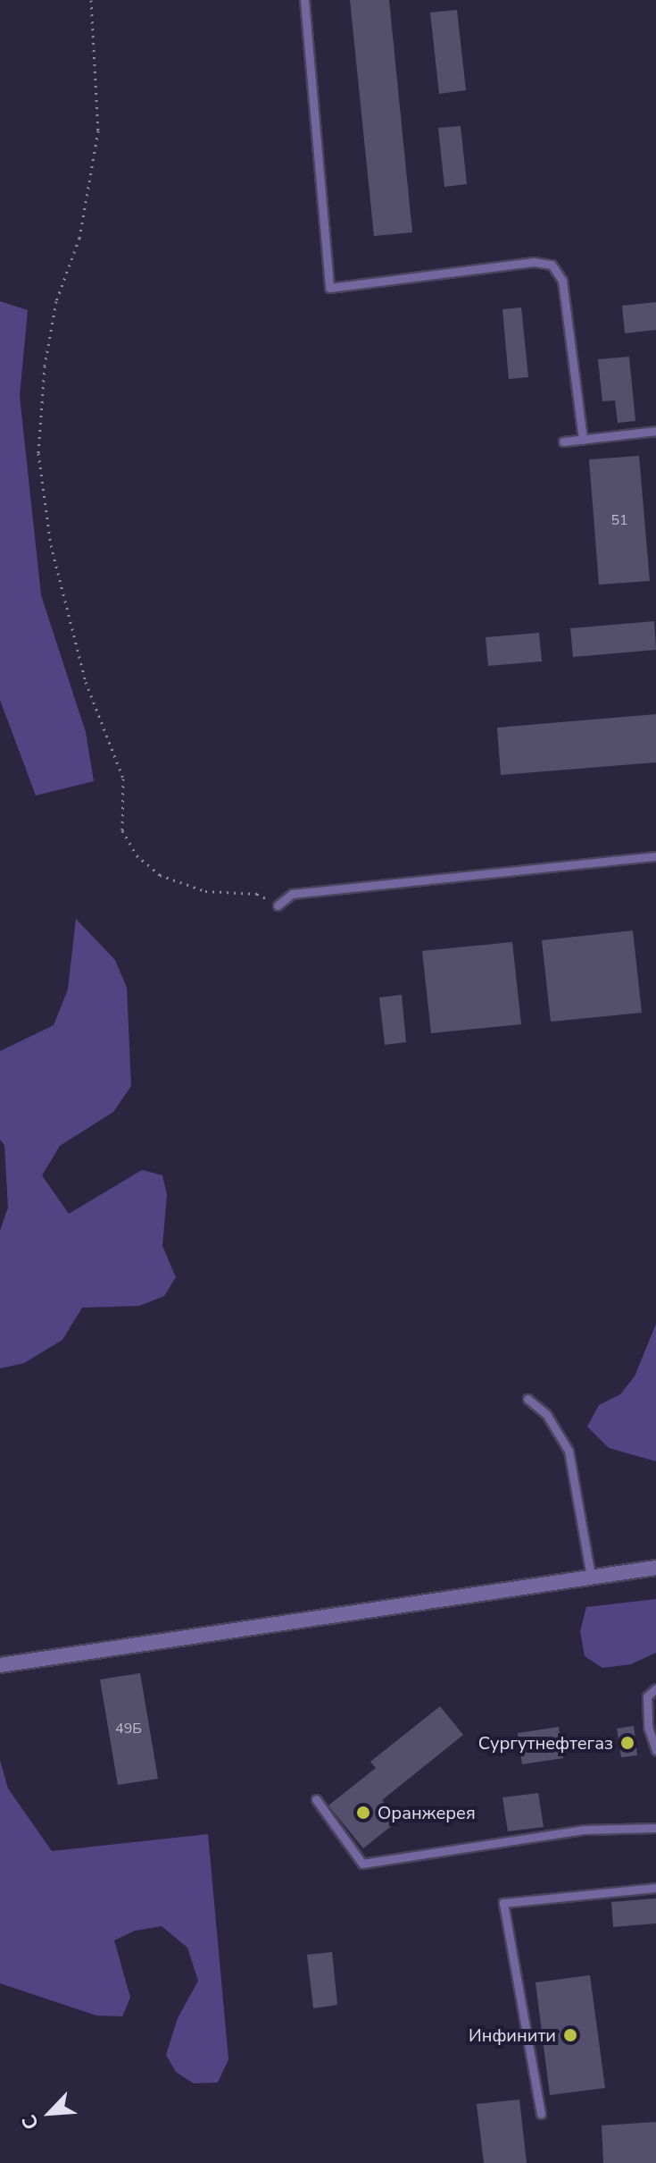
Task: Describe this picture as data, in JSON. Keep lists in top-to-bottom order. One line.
{"places":["Сургутнефтегаз","Оранжерея","Инфинити"],"house_numbers":["51","49Б"],"north":"bottom left"}
